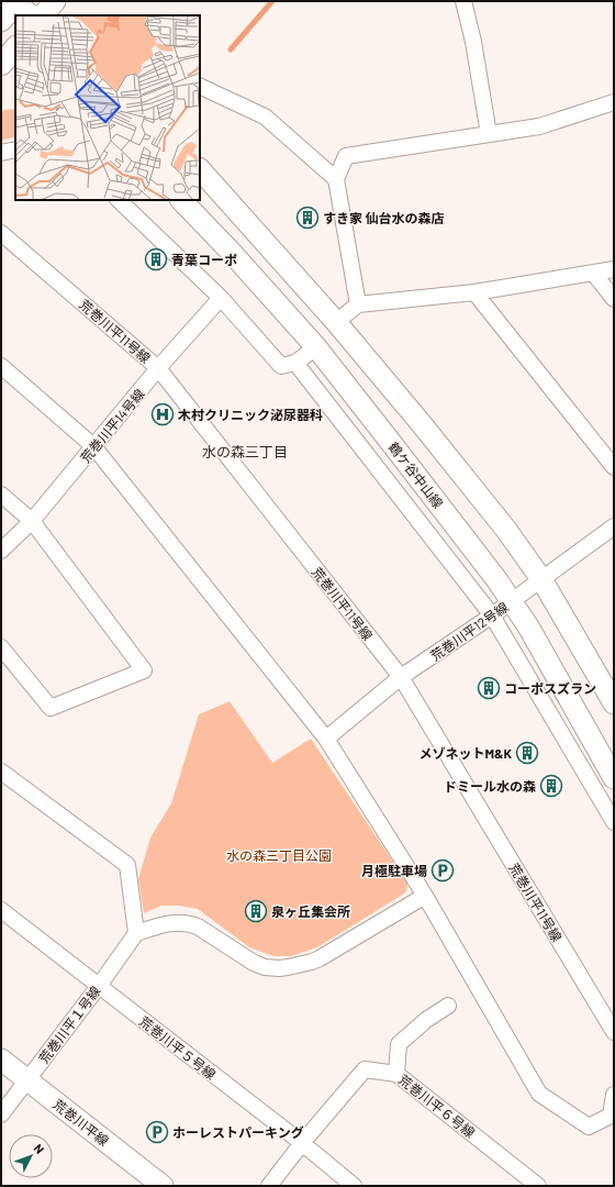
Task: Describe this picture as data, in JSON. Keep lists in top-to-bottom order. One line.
{"streets":{"street":["荒巻川平11号線","荒巻川平14号線","鶴ケ谷中山線","荒巻川平12号線","荒巻川平１号線","荒巻川平５号線","荒巻川平６号線","荒巻川平線"]},"crossings":[["荒巻川平11号線","荒巻川平14号線"],["荒巻川平11号線","荒巻川平12号線"],["鶴ケ谷中山線","荒巻川平12号線"],["荒巻川平１号線","荒巻川平５号線"],["荒巻川平１号線","荒巻川平線"],["荒巻川平５号線","荒巻川平６号線"]],"districts":["水の森三丁目"],"parks":["水の森三丁目公園"],"places":{"building":["すき家 仙台水の森店","青葉コーポ","コーポスズラン","メゾネットM&K","ドミール水の森","泉ヶ丘集会所"],"hospital":["木村クリニック泌尿器科"],"parking":["月極駐車場","ホーレストパーキング"]},"north":"top right"}
